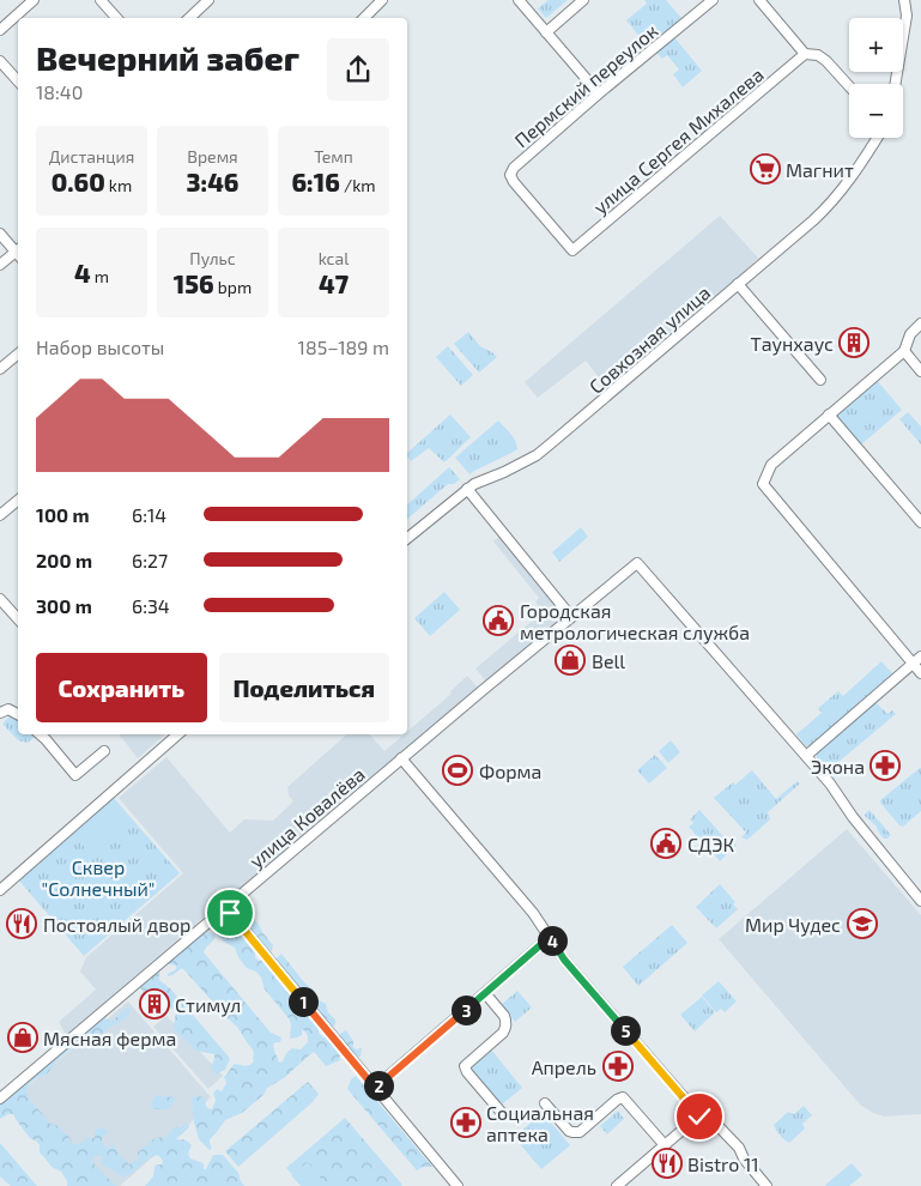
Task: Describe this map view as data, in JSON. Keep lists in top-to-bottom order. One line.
{"streets":{"street":["Пермский переулок","улица Сергея Михалева","Совхозная улица","улица Ковалёва"]},"crossings":[["Пермский переулок","улица Сергея Михалева"]],"parks":["Сквер \"Солнечный\""],"places":{"supermarket":["Магнит"],"building":["Таунхаус","Стимул"],"public building":["Городская метрологическая служба","СДЭК"],"shop":["Bell","Мясная ферма"],"pharmacy":["Экона","Апрель","Социальная аптека"],"sports":["Форма"],"restaurant":["Постоялый двор","Bistro 11"],"school or university":["Мир Чудес"]},"page":{"map_buttons":["+","−"],"heading":["Вечерний забег","18:40"],"stats":[["Дистанция","0.60 km"],["Время","3:46"],["Темп","6:16 /km"],["4 m"],["Пульс","156 bpm"],["kcal","47"]],"chart":["Набор высоты","185–189 m"],"list":[{"name":"100 m","note":"6:14"},{"name":"200 m","note":"6:27"},{"name":"300 m","note":"6:34"}],"buttons":["Сохранить","Поделиться"],"pins":["4","1","3","5","2"]}}
